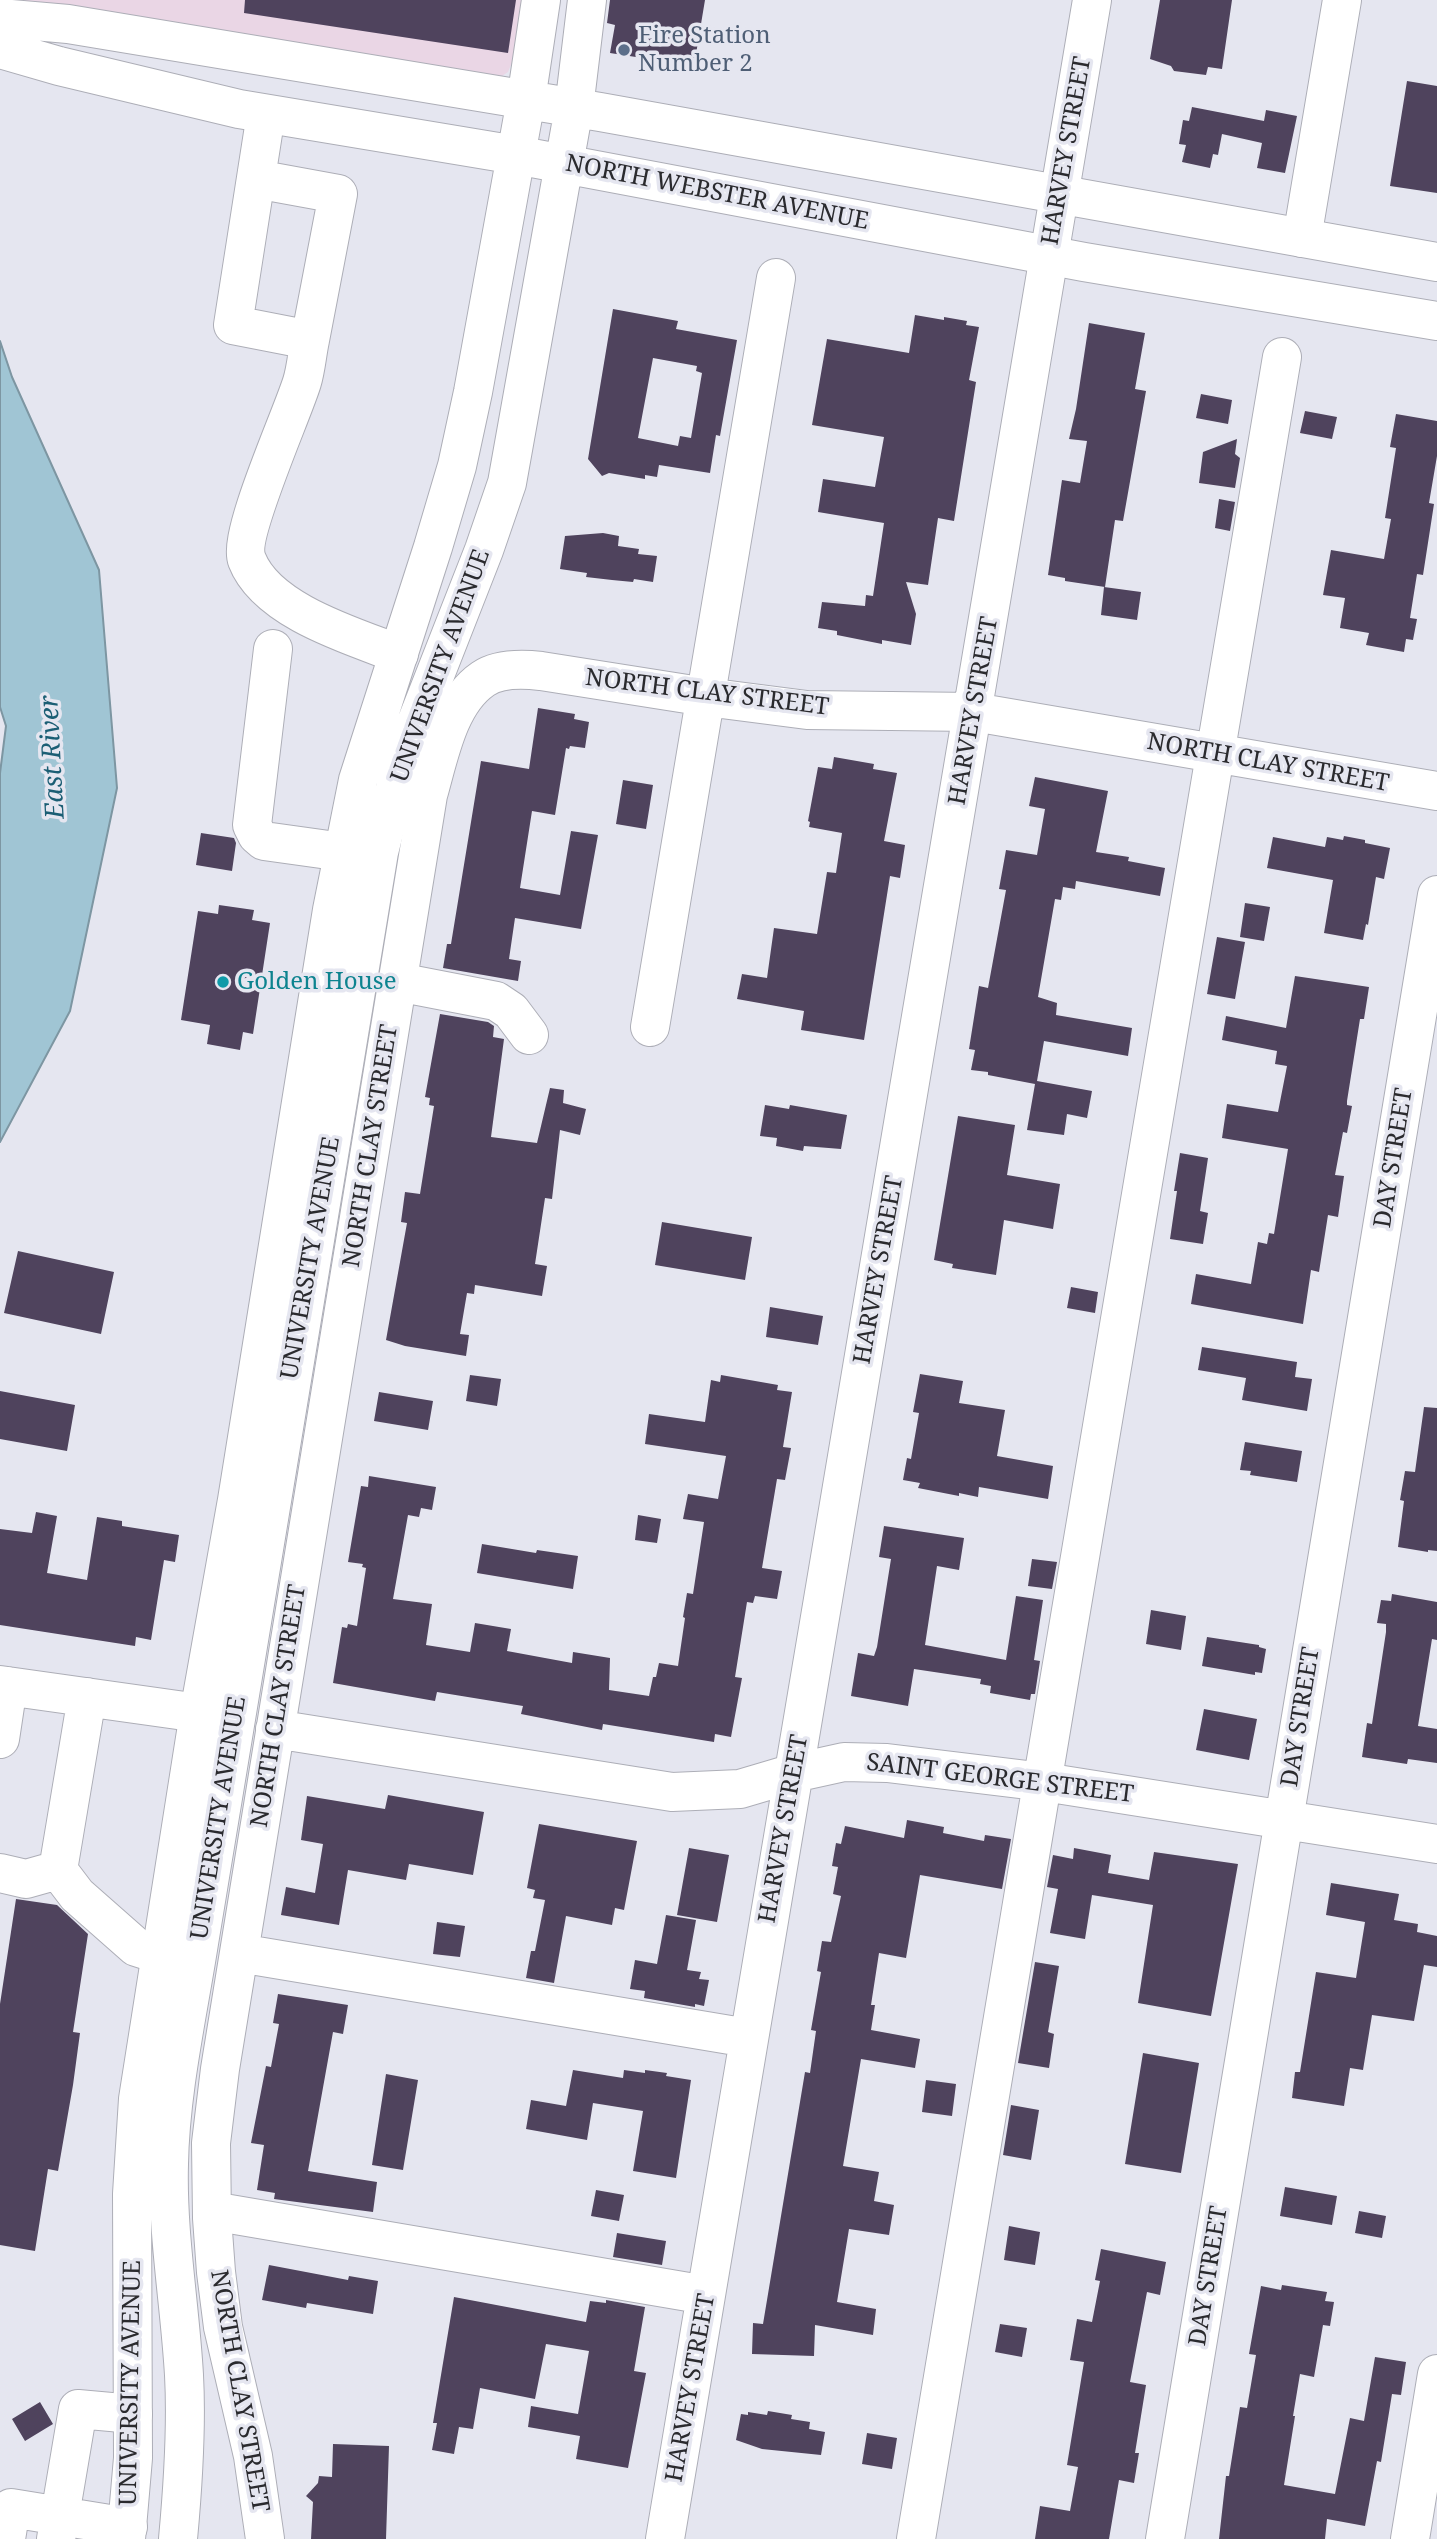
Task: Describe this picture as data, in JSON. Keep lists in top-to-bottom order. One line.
{"streets":{"street":["HARVEY STREET","NORTH WEBSTER AVENUE","UNIVERSITY AVENUE","NORTH CLAY STREET","DAY STREET","SAINT GEORGE STREET"]},"crossings":[["HARVEY STREET","NORTH WEBSTER AVENUE"],["HARVEY STREET","NORTH CLAY STREET"],["HARVEY STREET","SAINT GEORGE STREET"],["NORTH WEBSTER AVENUE","UNIVERSITY AVENUE"],["NORTH CLAY STREET","SAINT GEORGE STREET"],["DAY STREET","SAINT GEORGE STREET"]],"water":["East River"],"places":["Fire Station Number 2","Golden House"]}
